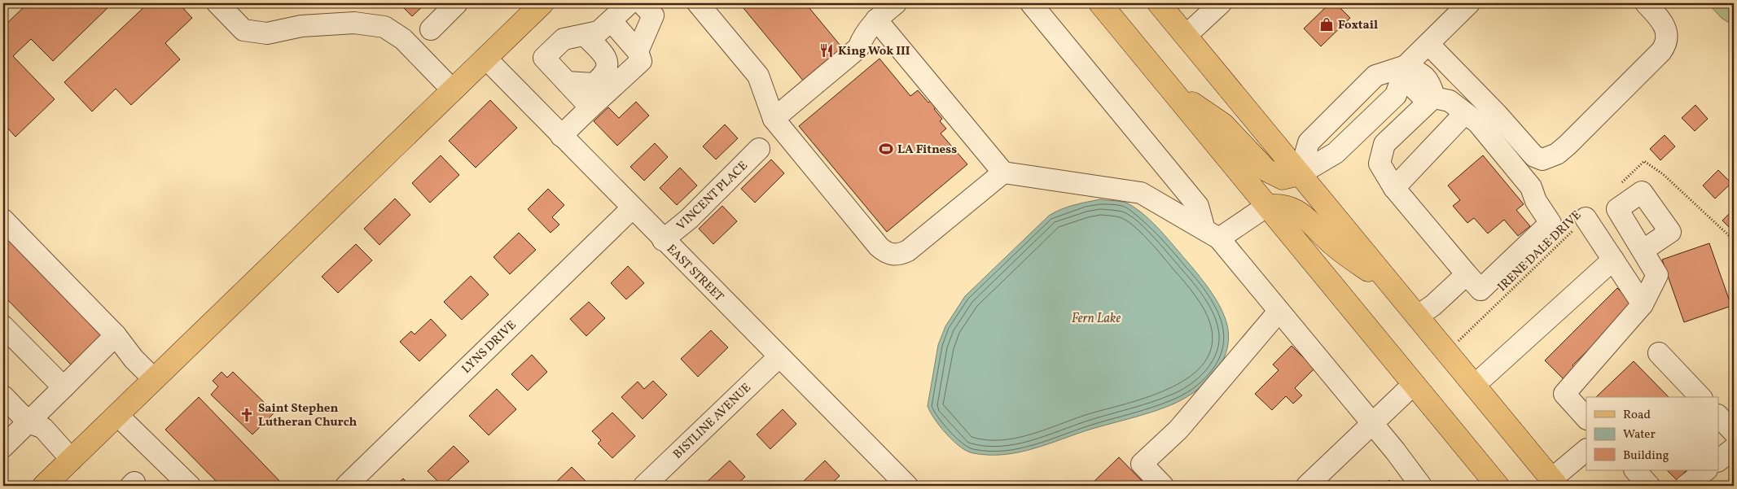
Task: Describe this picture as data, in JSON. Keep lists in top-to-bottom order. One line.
{"streets":{"street":["VINCENT PLACE","EAST STREET","LYNS DRIVE","BISTLINE AVENUE"],"path":["IRENE DALE DRIVE"]},"crossings":[["VINCENT PLACE","EAST STREET"],["EAST STREET","LYNS DRIVE"],["EAST STREET","BISTLINE AVENUE"]],"water":["Fern Lake"],"places":{"shop":["Foxtail"],"restaurant":["King Wok III"],"sports":["LA Fitness"],"church":["Saint Stephen Lutheran Church"]},"legend":["Road","Water","Building"]}
